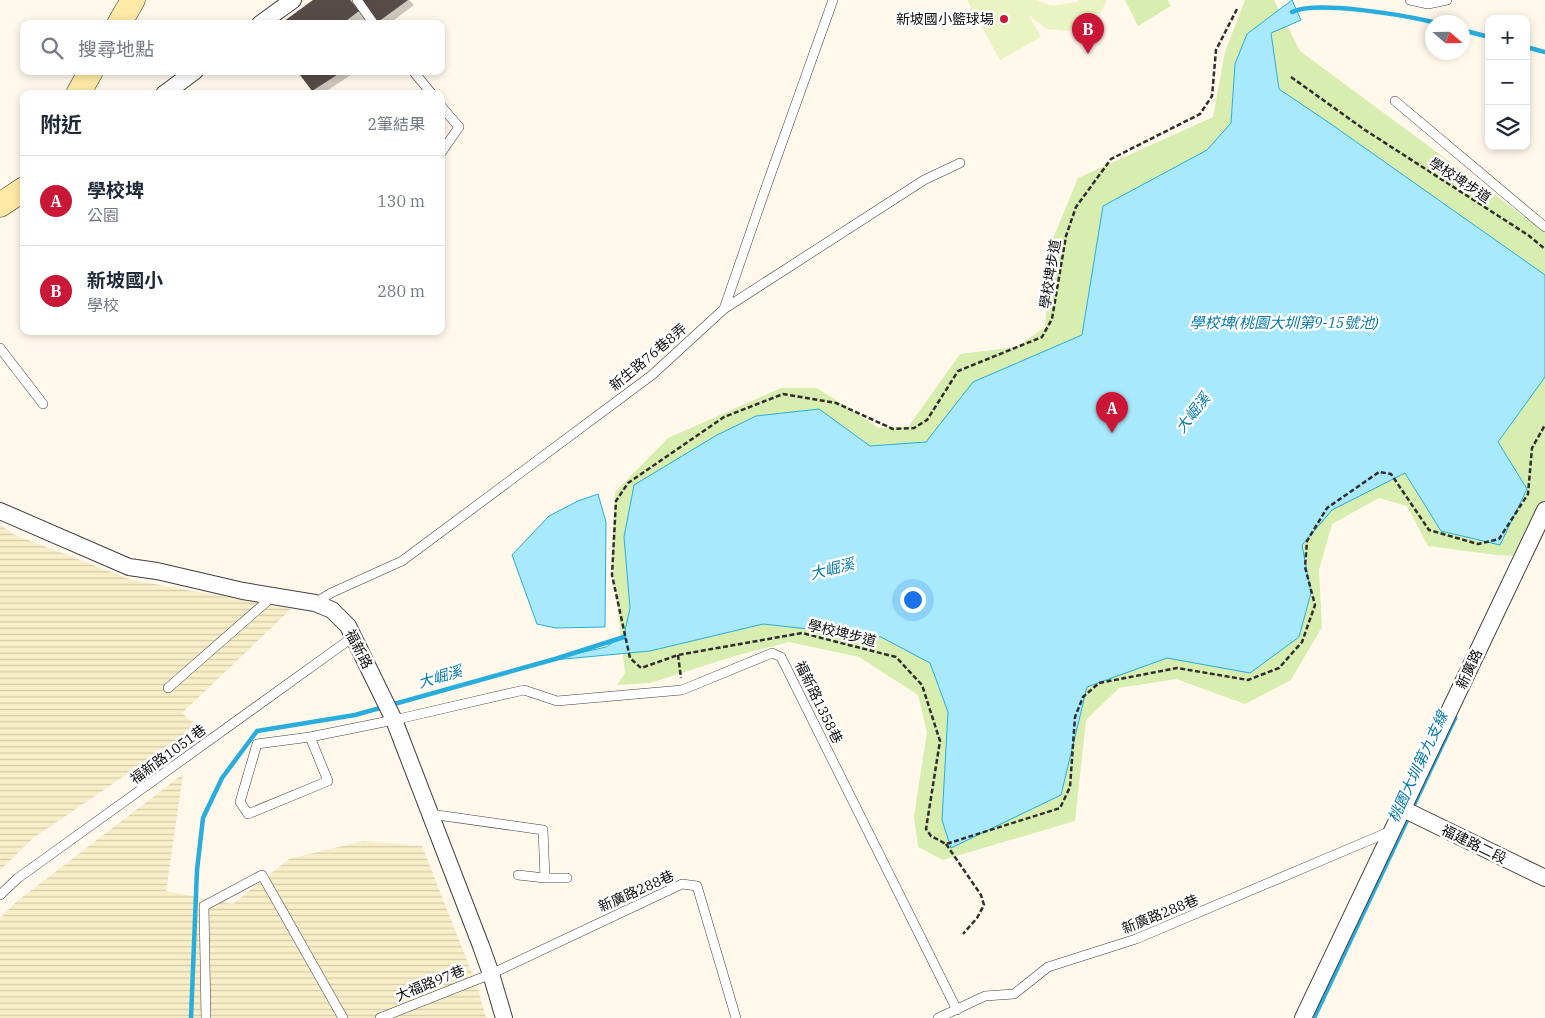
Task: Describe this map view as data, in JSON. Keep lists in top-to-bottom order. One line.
{"streets":{"street":["福新路","新廣路","福建路二段"],"lane":["新生路76巷8弄","福新路1358巷","福新路1051巷","新廣路288巷","大福路97巷"],"path":["學校埤步道"]},"crossings":[["新生路76巷8弄","福新路"],["福新路","福新路1358巷"],["福新路","福新路1051巷"],["福新路","新廣路288巷"],["福新路","大福路97巷"],["新廣路","福建路二段"],["新廣路","新廣路288巷"],["福新路1358巷","新廣路288巷"],["新廣路288巷","大福路97巷"]],"water":["學校埤(桃園大圳第9-15號池)","大崛溪","桃園大圳第九支線"],"places":["新坡國小籃球場"],"north":"right","page":{"pins":["B","A"],"map_buttons":["+","−"],"search":"搜尋地點","heading":["附近","2筆結果"],"list":[{"mark":"A","name":"學校埤","note":"公園","value":"130 m"},{"mark":"B","name":"新坡國小","note":"學校","value":"280 m"}]}}
